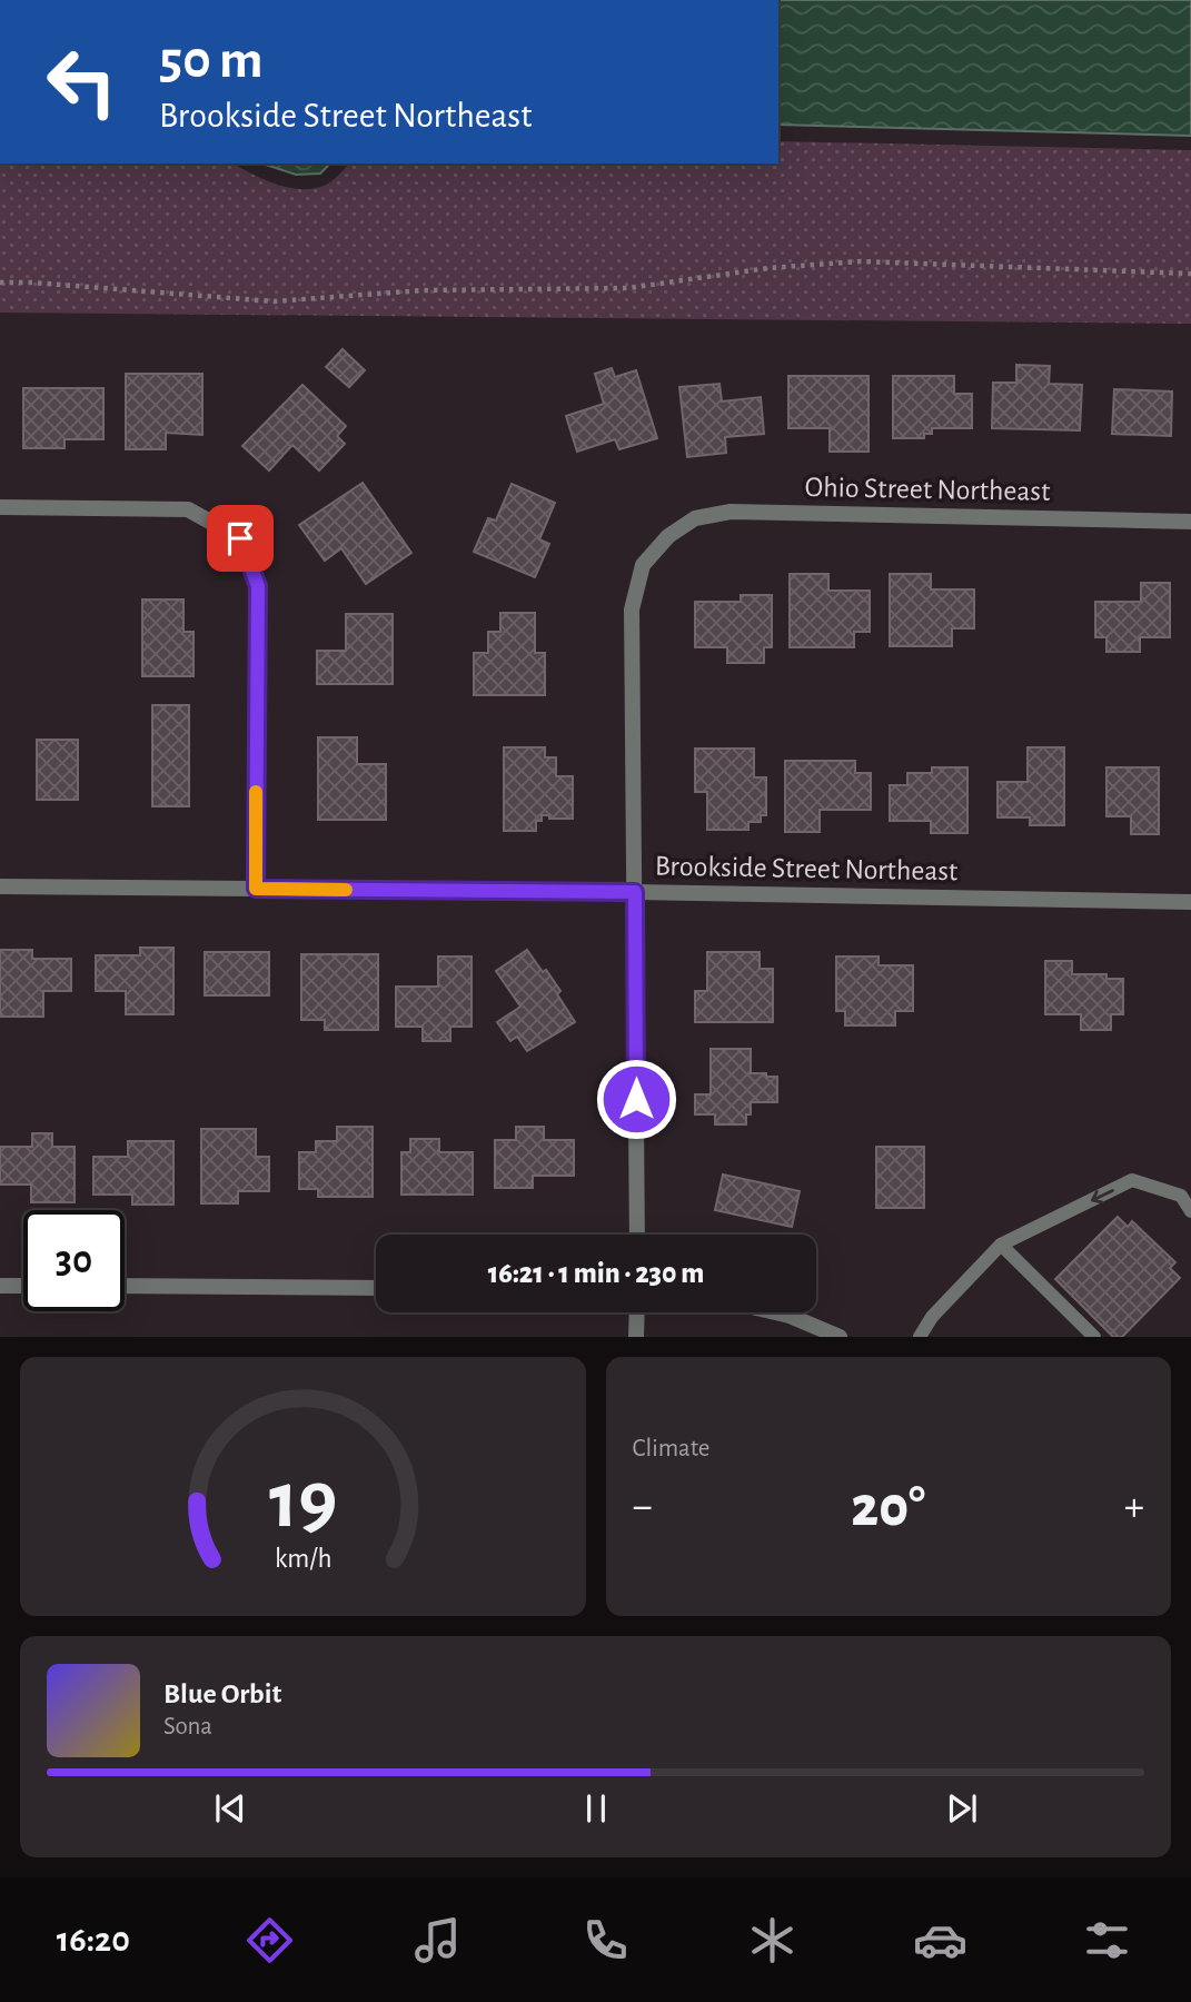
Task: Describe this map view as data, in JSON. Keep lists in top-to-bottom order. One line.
{"streets":{"street":["Ohio Street Northeast","Brookside Street Northeast"]},"crossings":[["Ohio Street Northeast","Brookside Street Northeast"]],"page":{"turn":["50 m","Brookside Street Northeast"],"limit":"30","trip":"16:21 · 1 min · 230 m","tile":"Climate","heat":["−","20°","+"],"song":["Blue Orbit","Sona"],"tabs":"16:20","gauge":["19","km/h"]}}
